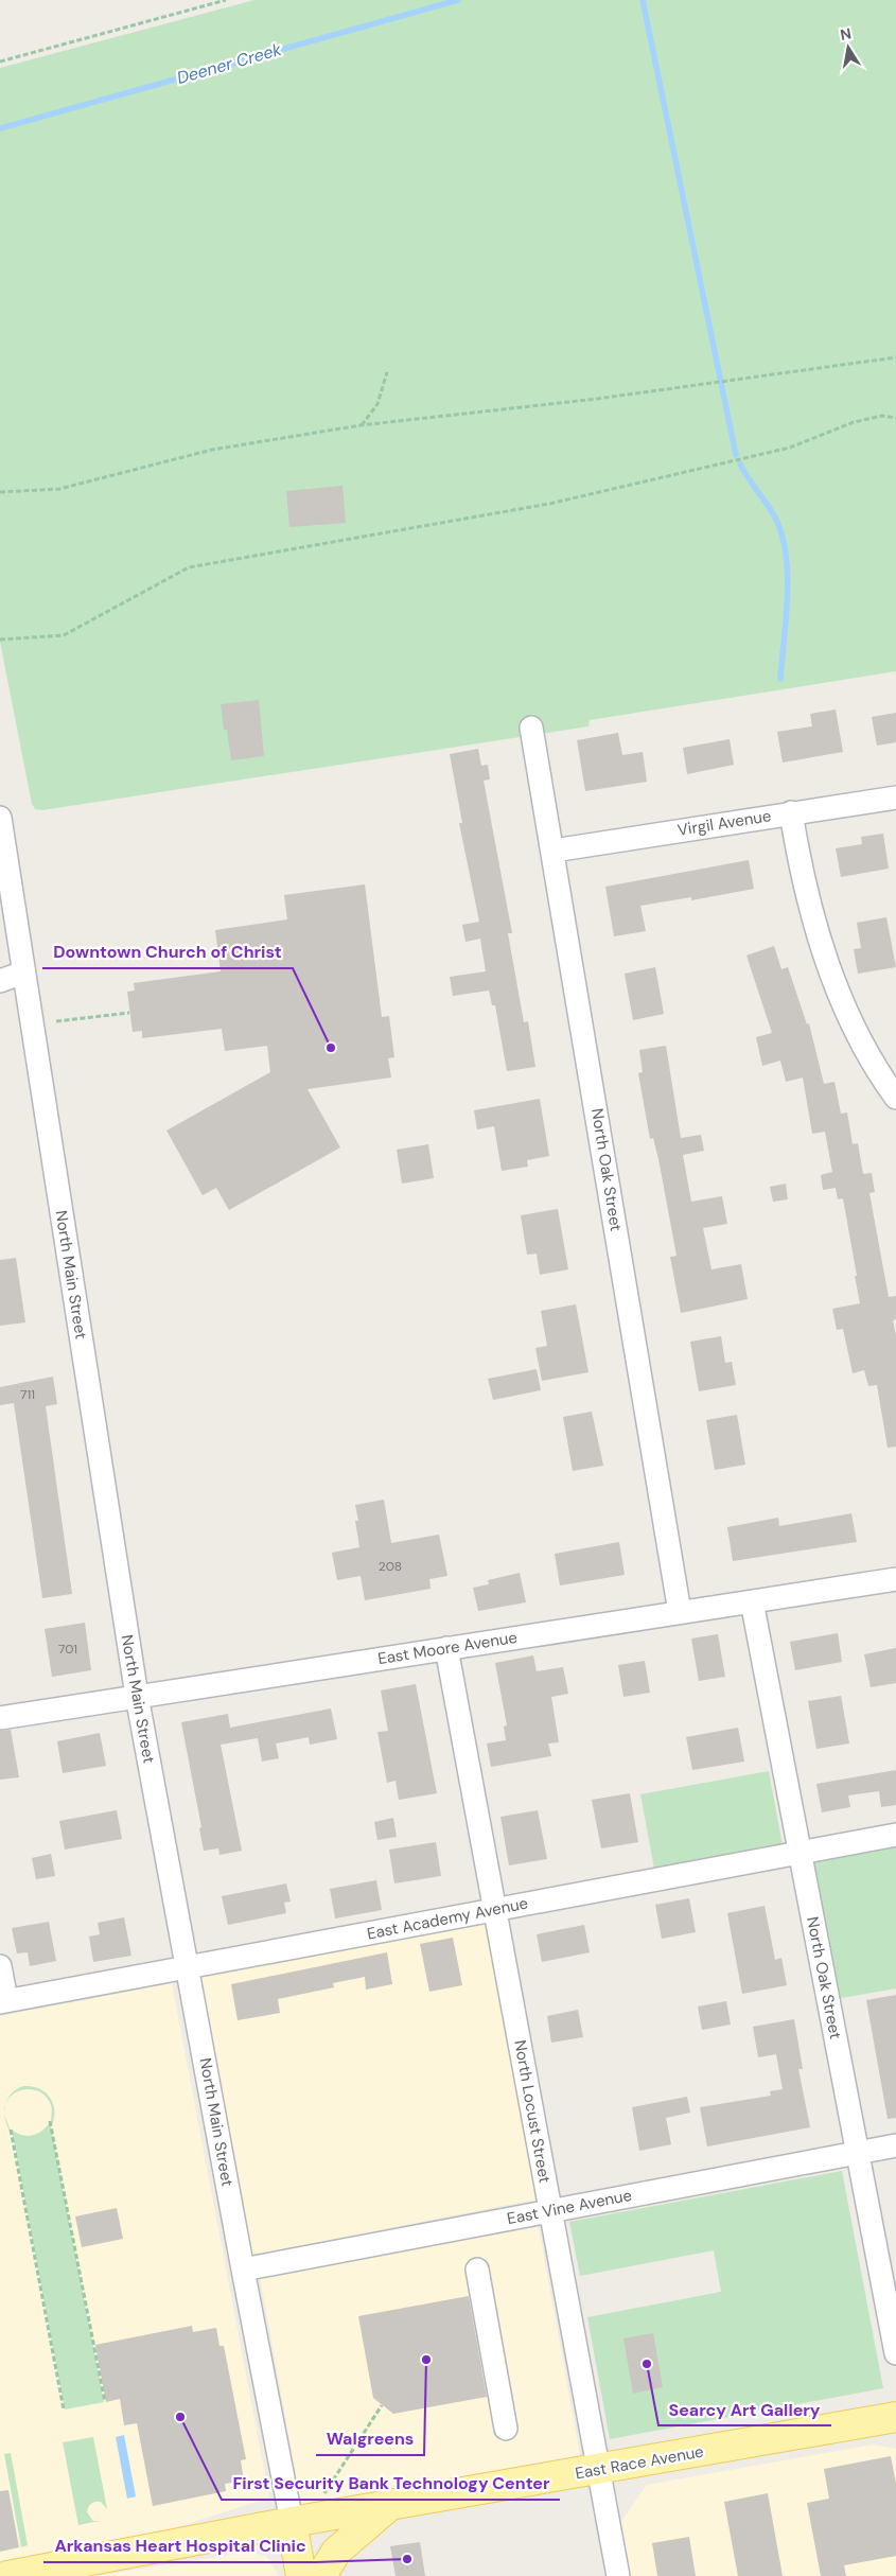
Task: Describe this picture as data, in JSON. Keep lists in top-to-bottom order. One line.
{"streets":{"main road":["North Main Street","East Race Avenue"],"street":["Virgil Avenue","North Oak Street","East Moore Avenue","East Academy Avenue","North Locust Street","East Vine Avenue"]},"crossings":[["Virgil Avenue","North Oak Street"],["North Oak Street","East Moore Avenue"],["North Oak Street","East Academy Avenue"],["North Oak Street","East Vine Avenue"],["North Main Street","East Moore Avenue"],["North Main Street","East Academy Avenue"],["North Main Street","East Vine Avenue"],["North Main Street","East Race Avenue"],["East Moore Avenue","North Locust Street"],["East Academy Avenue","North Locust Street"],["North Locust Street","East Vine Avenue"],["North Locust Street","East Race Avenue"]],"water":["Deener Creek"],"places":["Downtown Church of Christ","Walgreens","Searcy Art Gallery","First Security Bank Technology Center","Arkansas Heart Hospital Clinic"],"house_numbers":["711","208","701"],"north":"top"}
